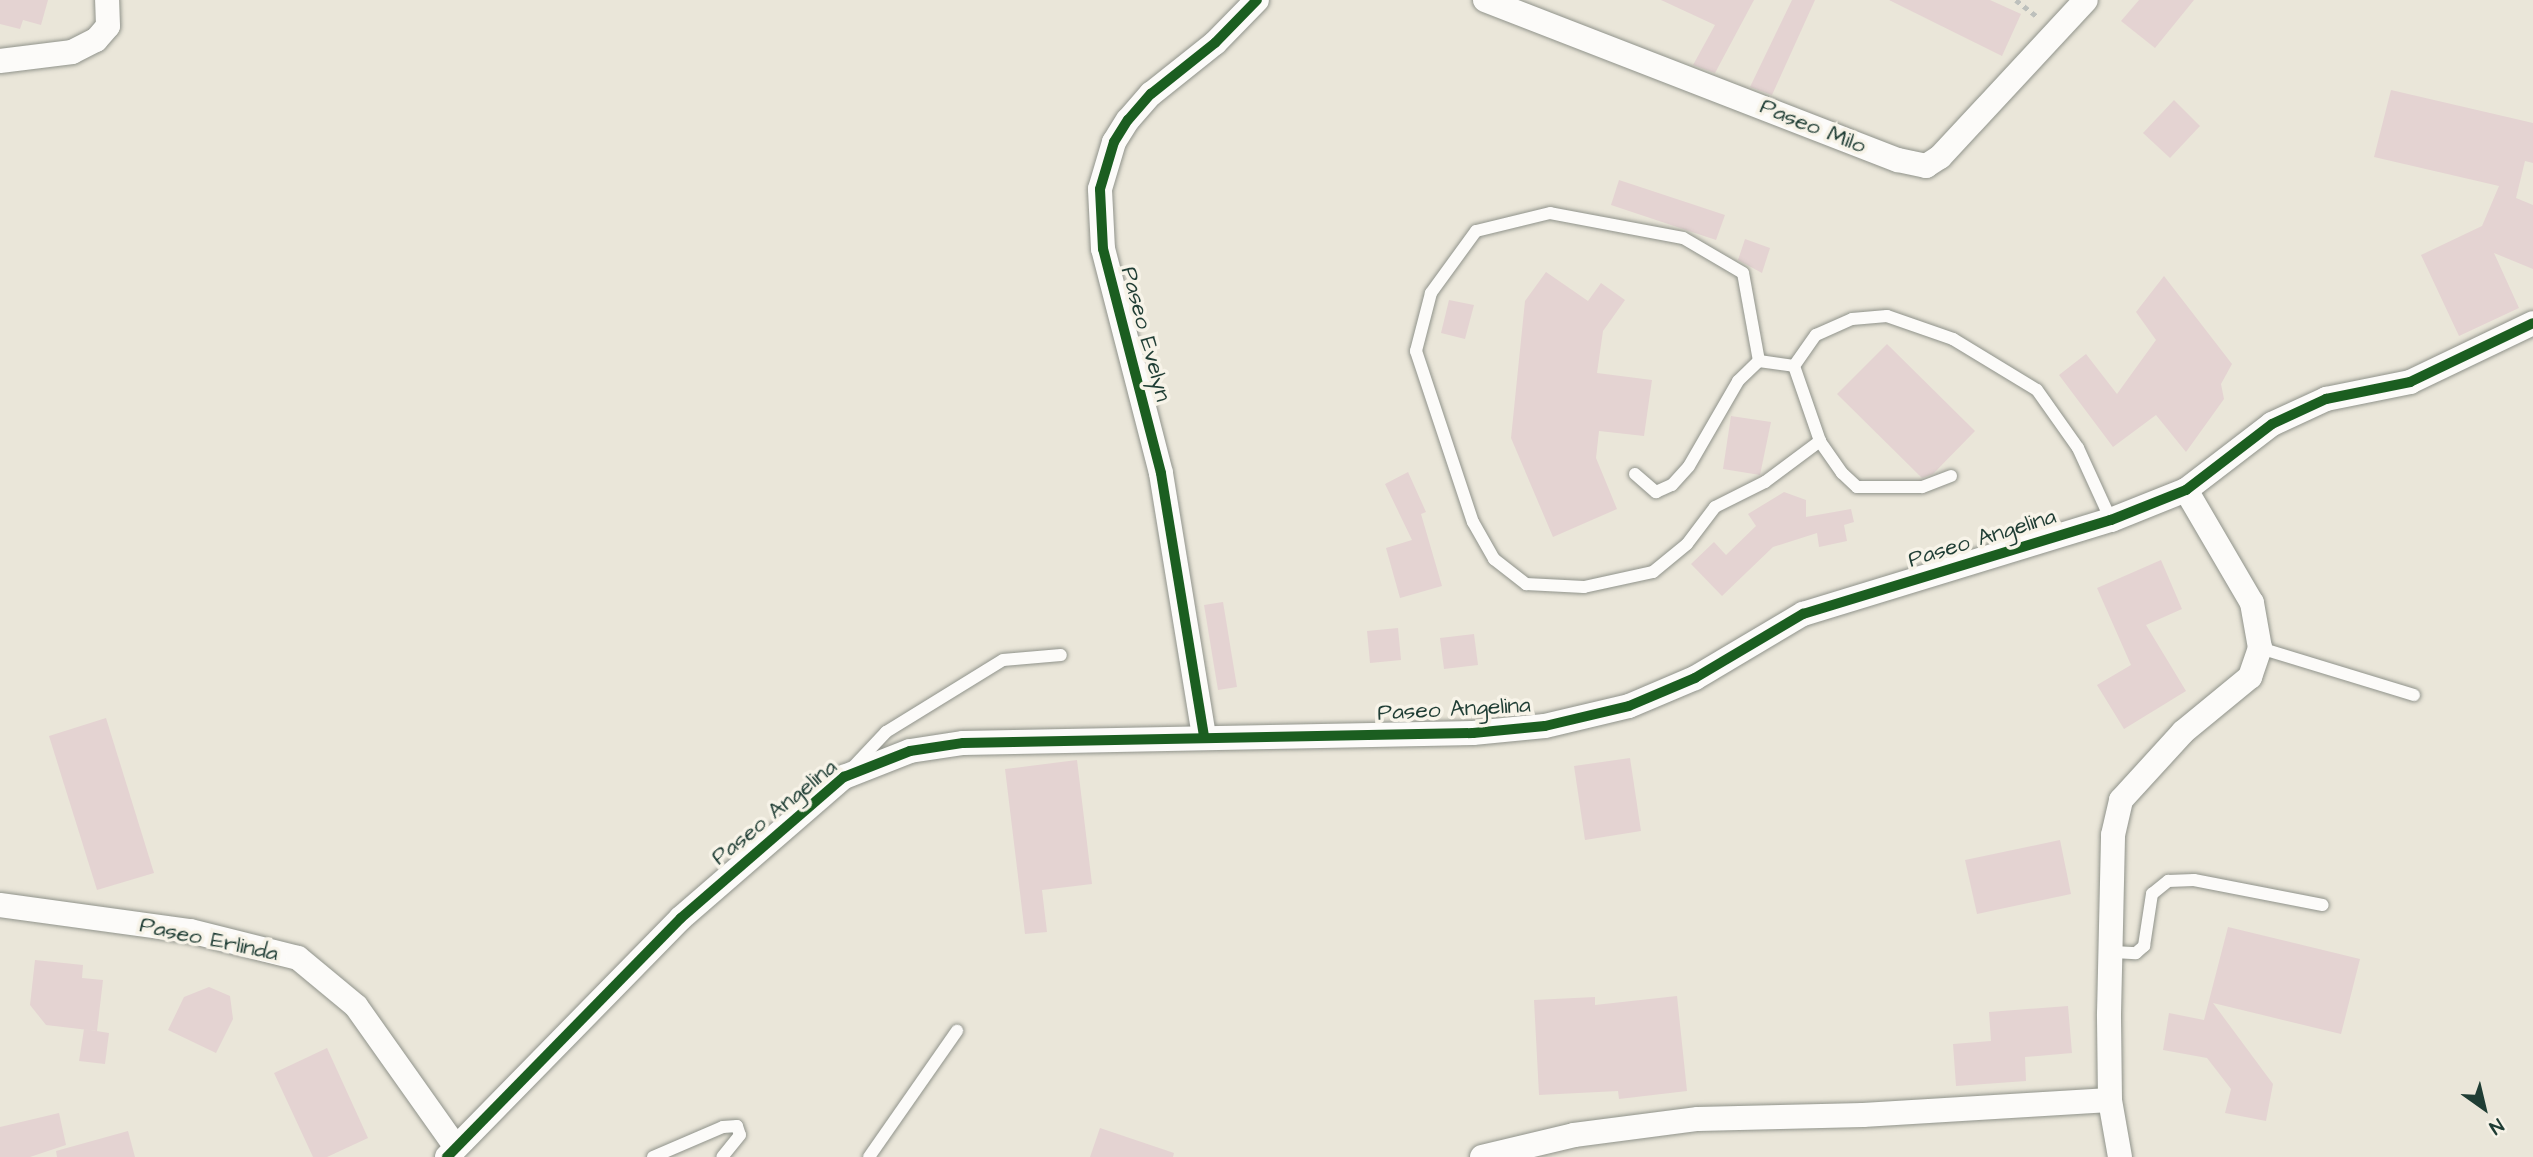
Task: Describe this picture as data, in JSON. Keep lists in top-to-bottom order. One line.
{"streets":{"street":["Paseo Milo","Paseo Evelyn","Paseo Angelina","Paseo Erlinda"]},"crossings":[["Paseo Evelyn","Paseo Angelina"],["Paseo Angelina","Paseo Erlinda"]],"north":"bottom right"}
